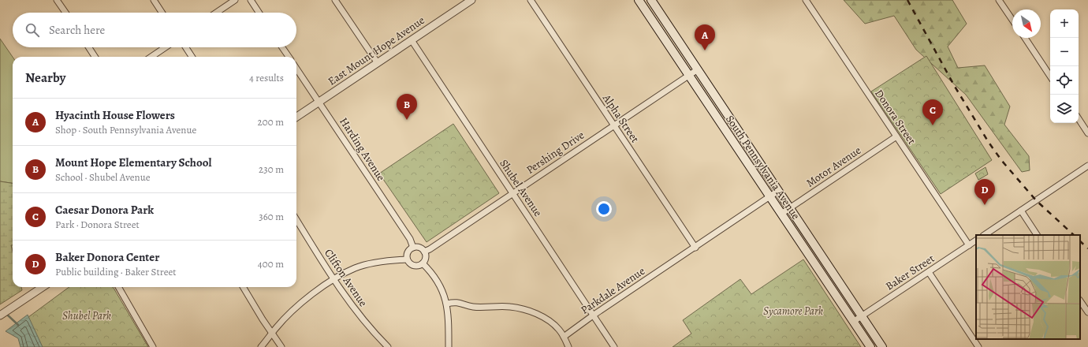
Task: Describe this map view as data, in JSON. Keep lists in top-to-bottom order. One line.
{"streets":{"main road":["South Pennsylvania Avenue"],"street":["East Mount Hope Avenue","Donora Street","Alpha Street","Harding Avenue","Pershing Drive","Motor Avenue","Shubel Avenue","Baker Street","Clifton Avenue","Parkdale Avenue"]},"crossings":[["East Mount Hope Avenue","Harding Avenue"],["East Mount Hope Avenue","Shubel Avenue"],["Donora Street","Motor Avenue"],["Donora Street","Baker Street"],["Alpha Street","Pershing Drive"],["Alpha Street","Parkdale Avenue"],["Harding Avenue","Pershing Drive"],["Pershing Drive","South Pennsylvania Avenue"],["Pershing Drive","Shubel Avenue"],["Motor Avenue","South Pennsylvania Avenue"],["South Pennsylvania Avenue","Baker Street"],["South Pennsylvania Avenue","Parkdale Avenue"],["Shubel Avenue","Parkdale Avenue"]],"parks":["Sycamore Park","Shubel Park"],"north":"bottom right","page":{"map_buttons":["+","−"],"search":"Search here","pins":["A","B","C","D"],"heading":["Nearby","4 results"],"list":[{"mark":"A","name":"Hyacinth House Flowers","note":"Shop · South Pennsylvania Avenue","value":"200 m"},{"mark":"B","name":"Mount Hope Elementary School","note":"School · Shubel Avenue","value":"230 m"},{"mark":"C","name":"Caesar Donora Park","note":"Park · Donora Street","value":"360 m"},{"mark":"D","name":"Baker Donora Center","note":"Public building · Baker Street","value":"400 m"}]}}
